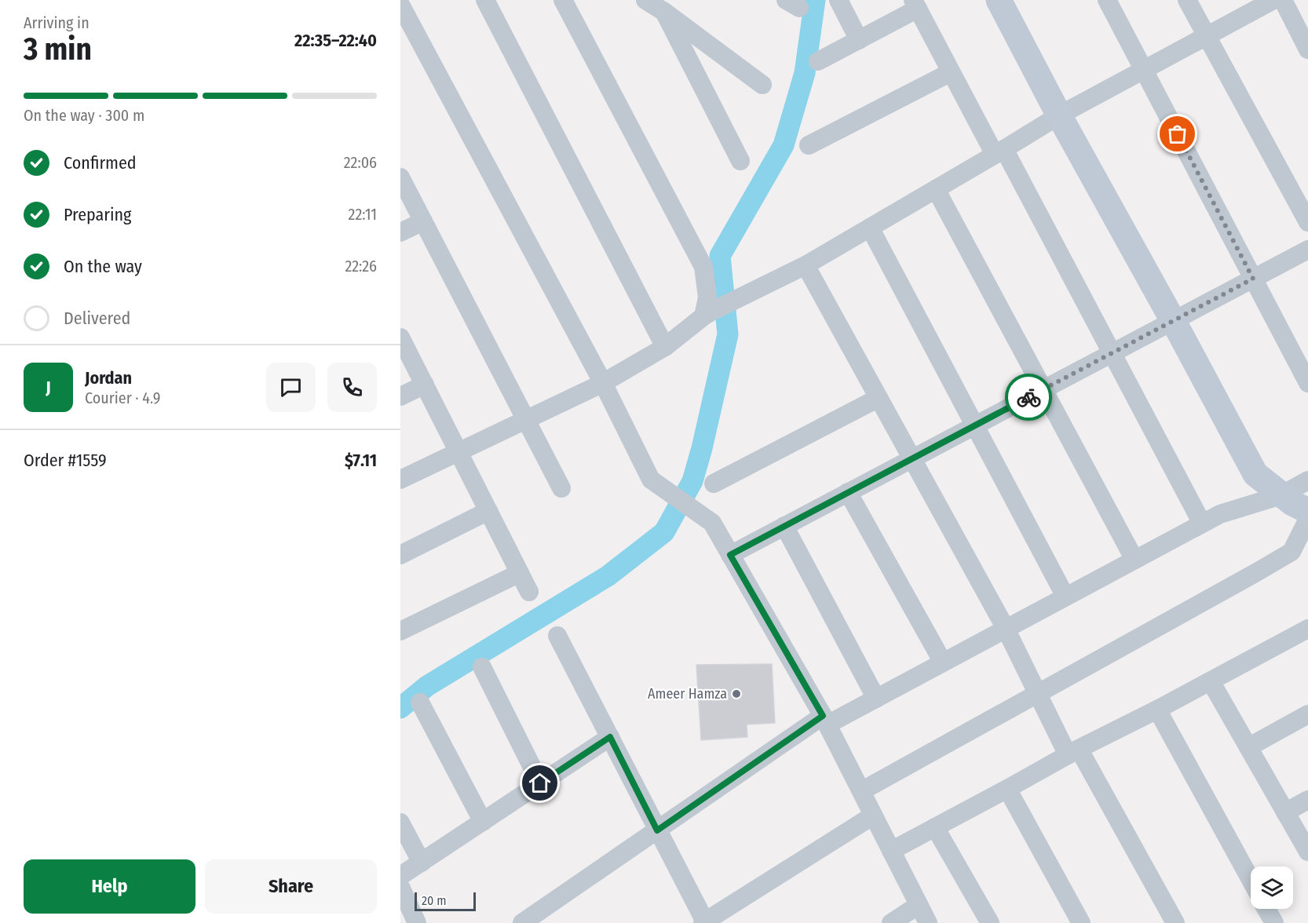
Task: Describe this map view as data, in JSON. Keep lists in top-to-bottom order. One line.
{"places":["Ameer Hamza"],"scale_bar":"20 m","page":{"heading":["3 min","Arriving in","22:35–22:40"],"panel":["Jordan","Courier · 4.9","Order #1559","$7.11"],"bar":"On the way · 300 m","list":[["Confirmed","22:06"],["Preparing","22:11"],["On the way","22:26"],"Delivered"],"round":"J","buttons":["Help","Share"],"scale":"20 m"}}
